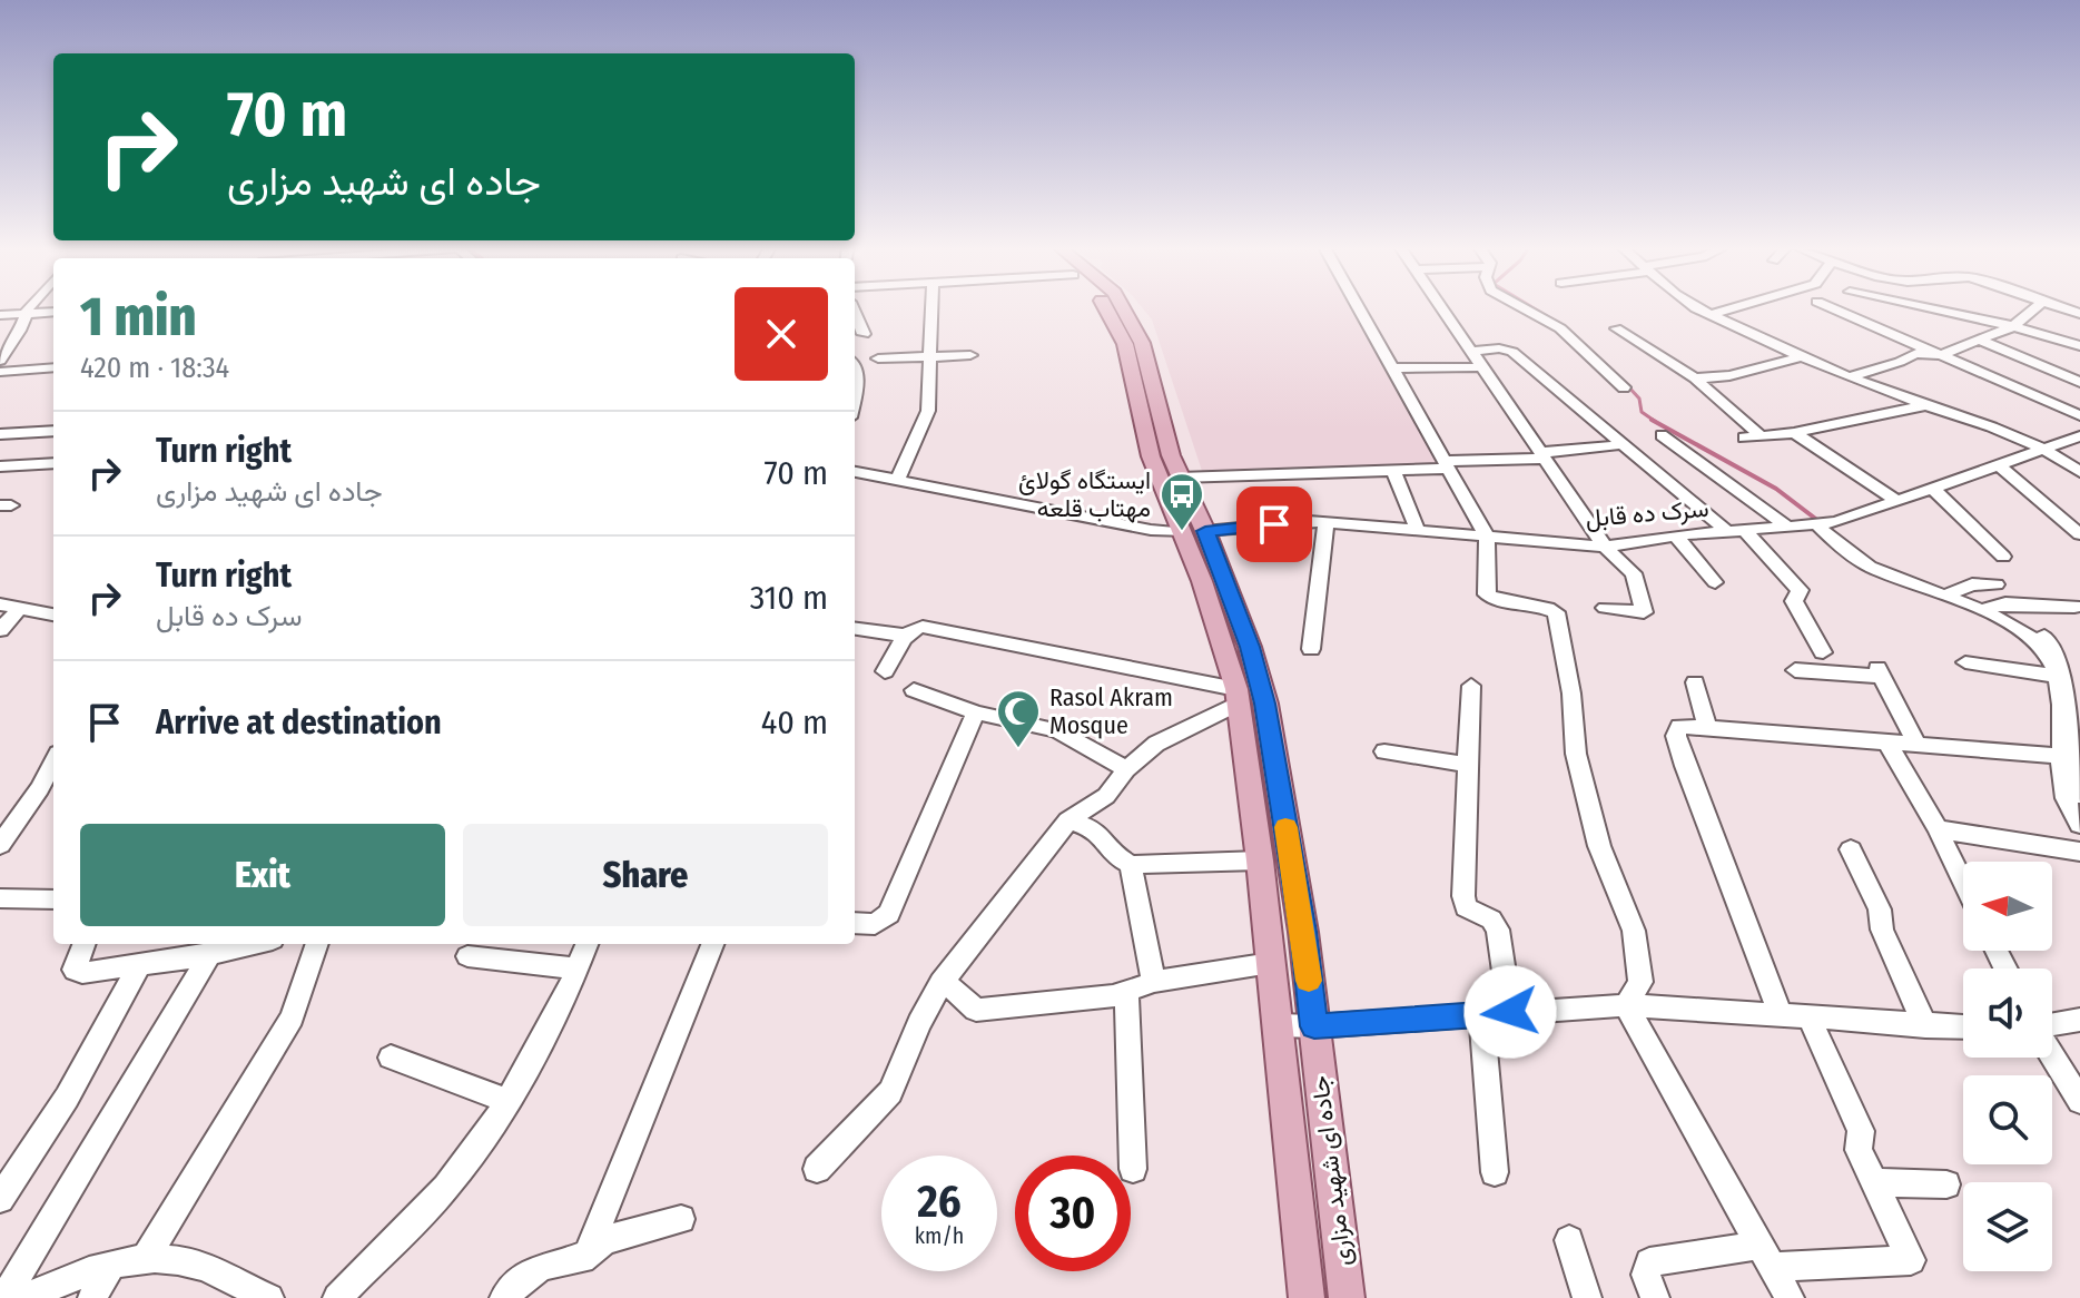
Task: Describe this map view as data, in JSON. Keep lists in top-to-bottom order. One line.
{"streets":{"main road":["جاده ای شهید مزاری"],"street":["سرک ده قابل"]},"crossings":[["سرک ده قابل","جاده ای شهید مزاری"]],"places":{"bus stop":["ایستگاه گولائ مهتاب قلعه"],"mosque":["Rasol Akram Mosque"]},"north":"left","page":{"turn":["70 m","جاده ای شهید مزاری"],"heading":["1 min","420 m · 18:34"],"list":[{"name":"Turn right","note":"جاده ای شهید مزاری","value":"70 m"},{"name":"Turn right","note":"سرک ده قابل","value":"310 m"},{"name":"Arrive at destination","value":"40 m"}],"buttons":["Exit","Share"],"speed":"26 km/h","limit":"30"}}
